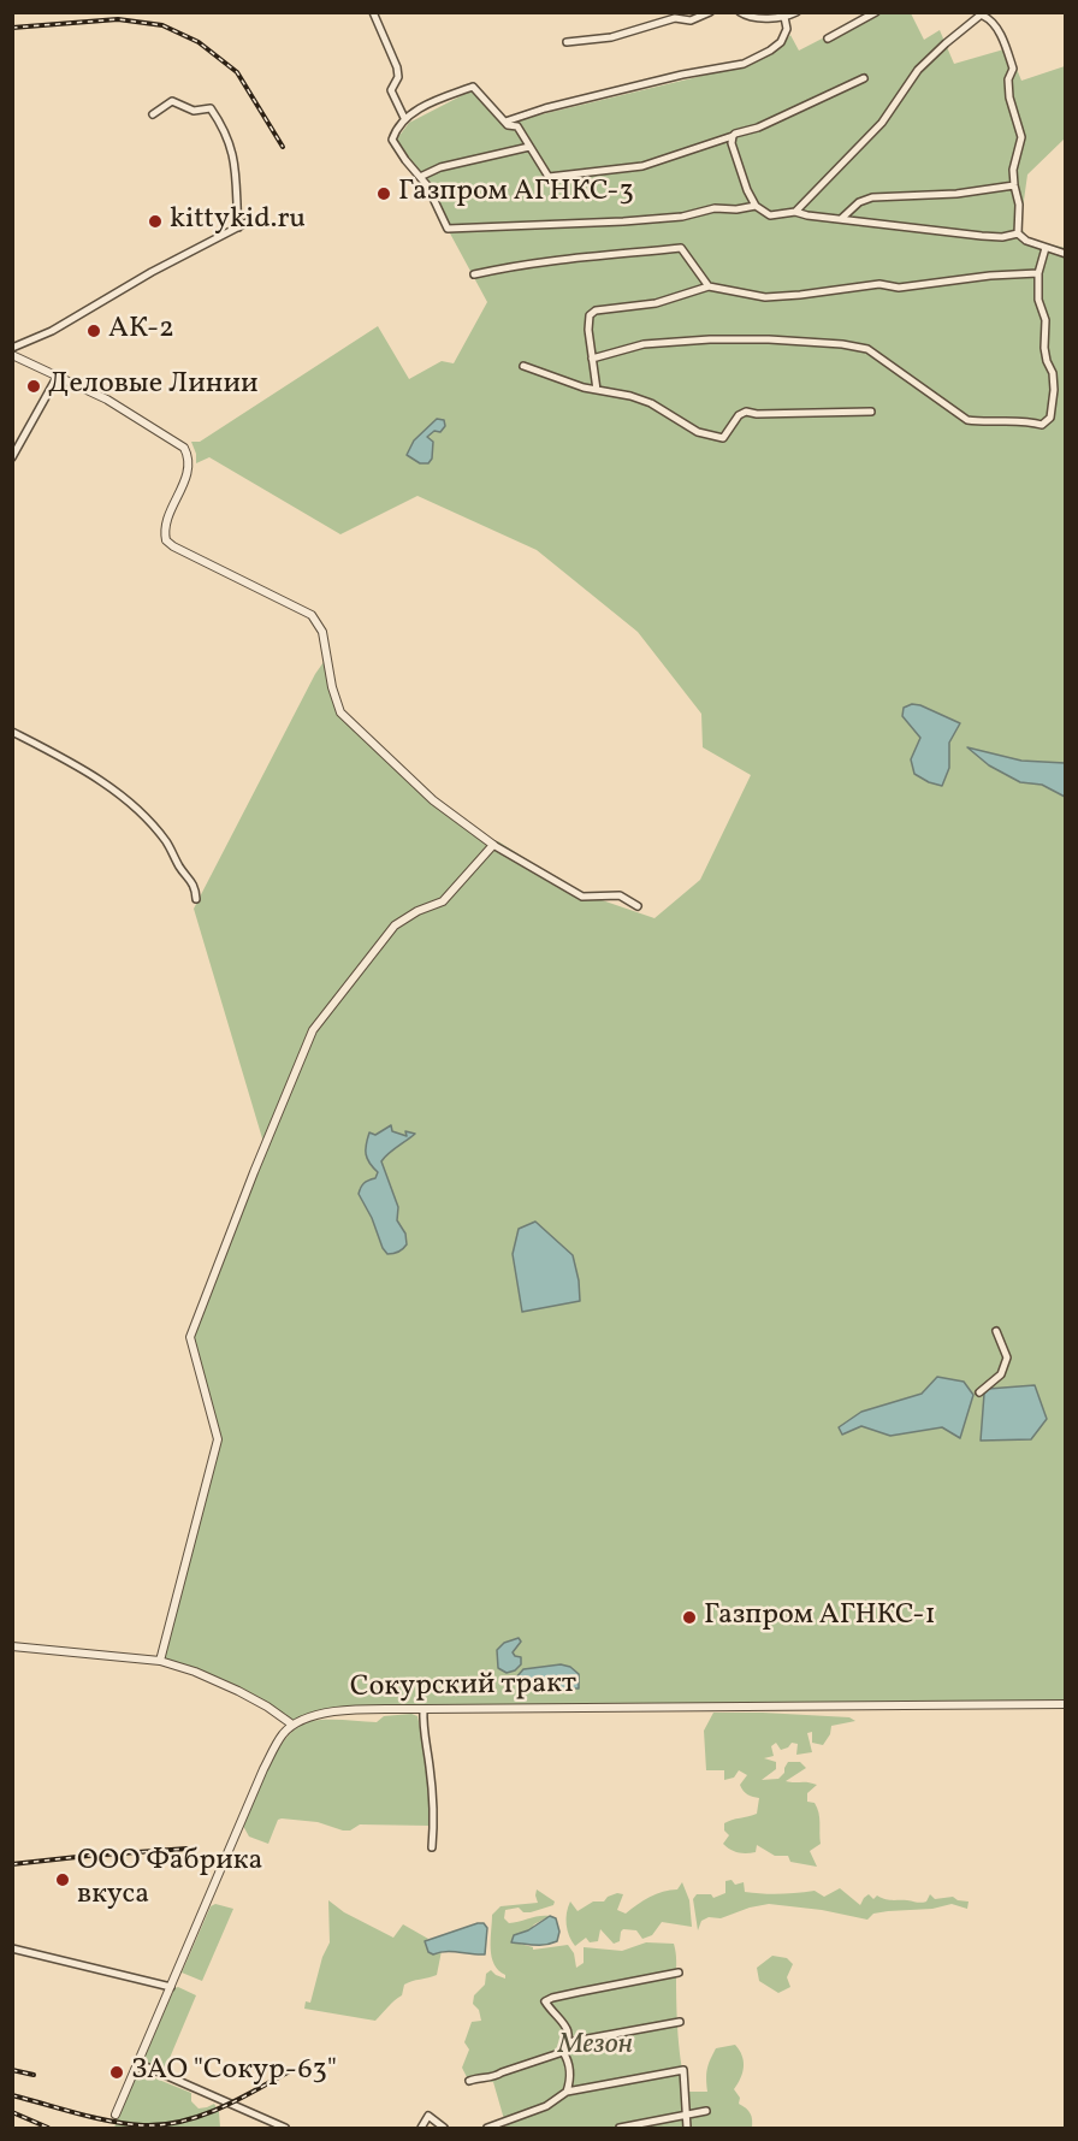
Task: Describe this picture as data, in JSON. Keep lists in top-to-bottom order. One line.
{"streets":{"street":["Сокурский тракт"]},"parks":["Мезон"],"places":["Газпром АГНКС-3","kittykid.ru","АК-2","Деловые Линии","Газпром АГНКС-1","ООО Фабрика вкуса","ЗАО \"Сокур-63\""]}
